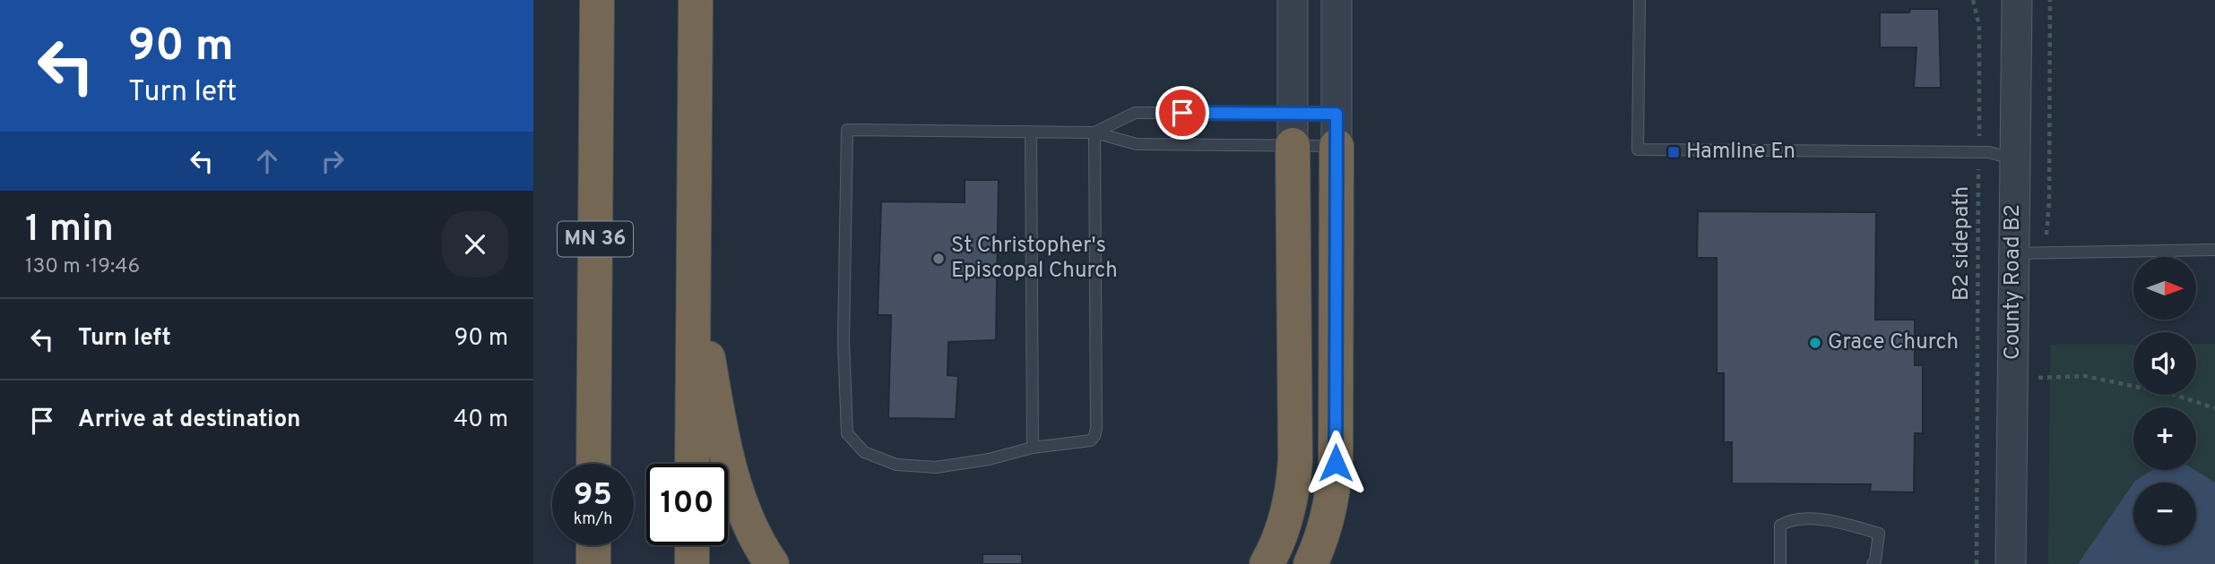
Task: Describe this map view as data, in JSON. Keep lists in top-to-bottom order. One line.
{"streets":{"highway":["MN 36"],"street":["County Road B2"],"path":["B2 sidepath"]},"places":{"transit":["Hamline En"],"other":["St Christopher's Episcopal Church","Grace Church"]},"north":"right","page":{"turn":["90 m","Turn left"],"heading":["1 min","130 m · 19:46"],"map_buttons":["+","−"],"list":[{"name":"Turn left","value":"90 m"},{"name":"Arrive at destination","value":"40 m"}],"speed":"95 km/h","limit":"100"}}
